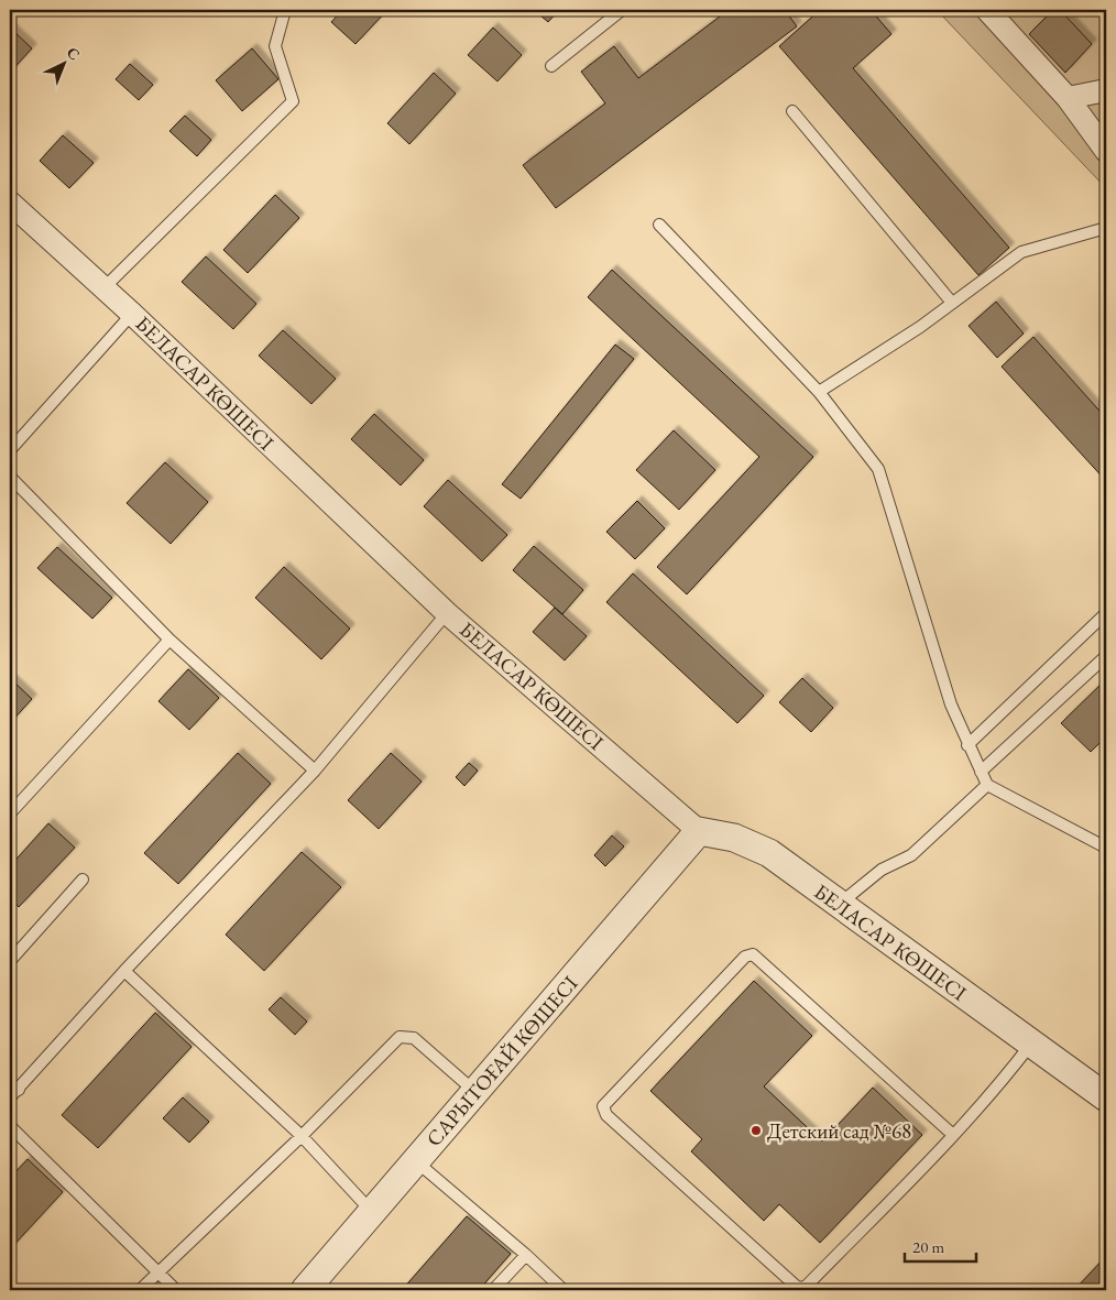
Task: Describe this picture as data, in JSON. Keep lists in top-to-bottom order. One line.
{"streets":{"street":["БЕЛАСАР КӨШЕСІ","САРЫТОҒАЙ КӨШЕСІ"]},"crossings":[["БЕЛАСАР КӨШЕСІ","САРЫТОҒАЙ КӨШЕСІ"]],"places":["Детский сад №68"],"scale_bar":"20 m","north":"top right"}
